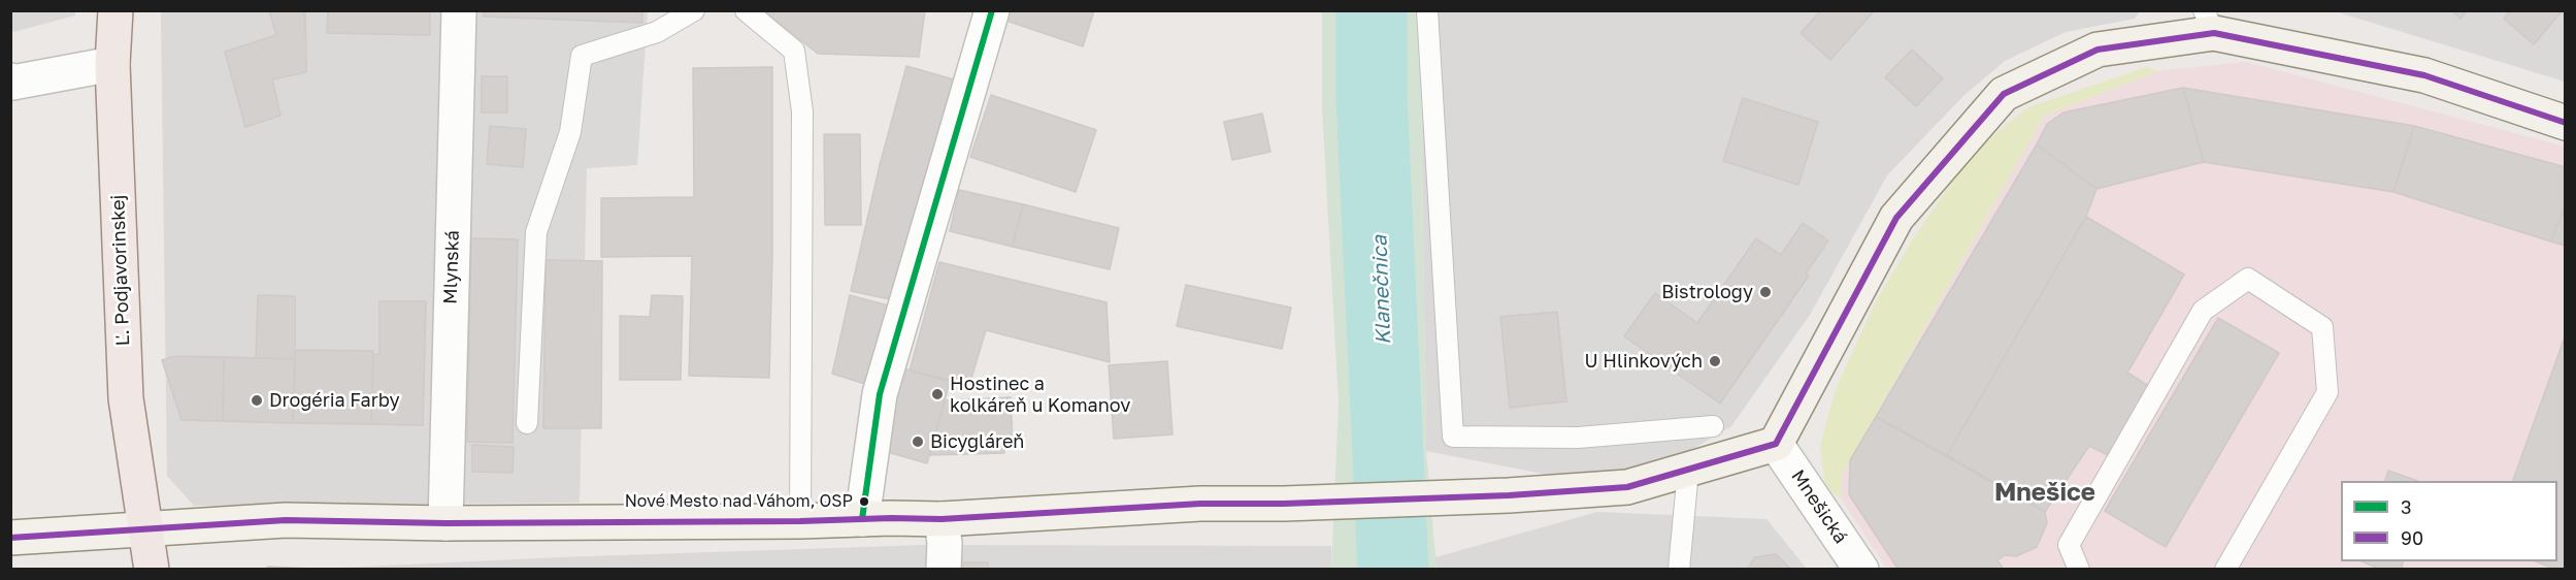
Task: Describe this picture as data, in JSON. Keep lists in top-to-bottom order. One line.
{"streets":{"main road":["Ľ. Podjavorinskej"],"street":["Mlynská","Mnešická"]},"districts":["Mnešice"],"water":["Klanečnica"],"places":["Bistrology","U Hlinkových","Hostinec a kolkáreň u Komanov","Drogéria Farby","Bicygláreň","Nové Mesto nad Váhom, OSP"],"lines":["transit line 3","transit line 90"],"legend":["3","90"]}
